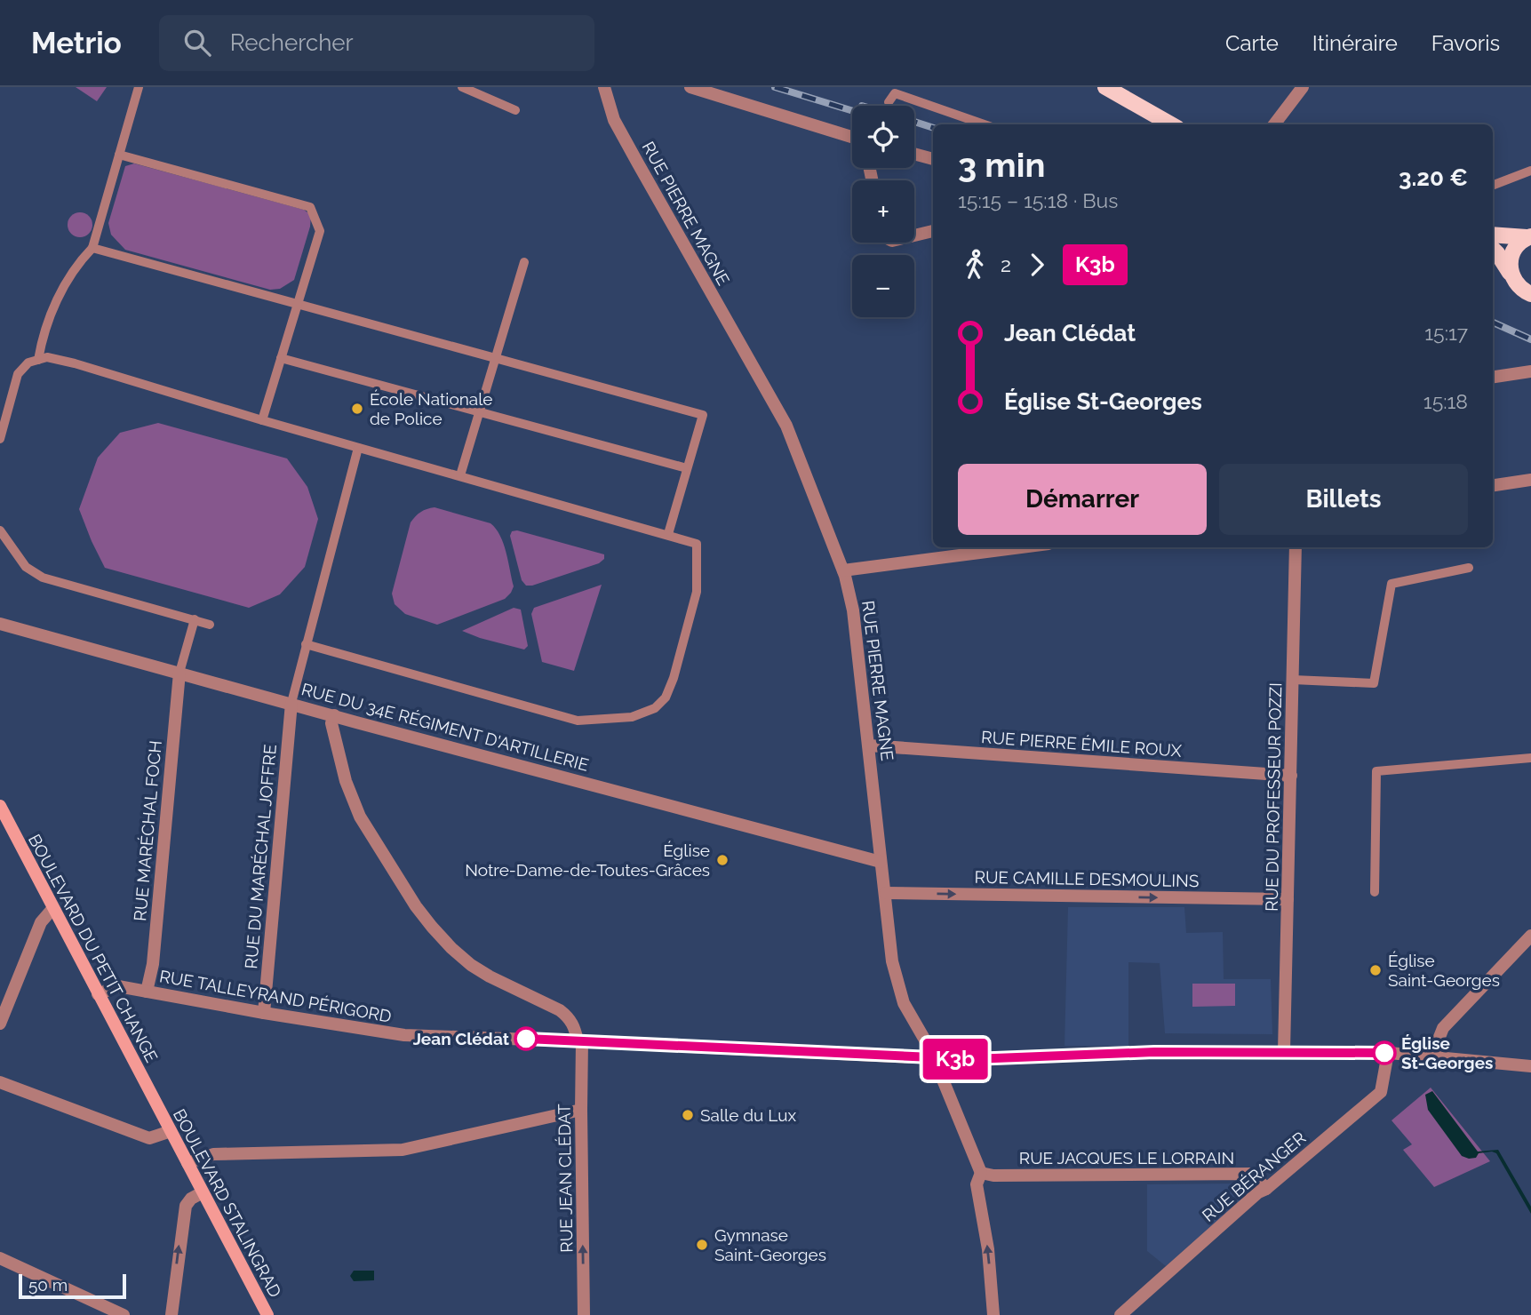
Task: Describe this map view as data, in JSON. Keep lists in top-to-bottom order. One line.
{"streets":{"main road":["BOULEVARD DU PETIT CHANGE","BOULEVARD STALINGRAD"],"street":["RUE PIERRE MAGNE","RUE DU 34E RÉGIMENT D'ARTILLERIE","RUE PIERRE ÉMILE ROUX","RUE DU PROFESSEUR POZZI","RUE MARÉCHAL FOCH","RUE DU MARÉCHAL JOFFRE","RUE CAMILLE DESMOULINS","RUE TALLEYRAND PÉRIGORD","RUE JACQUES LE LORRAIN","RUE BÉRANGER","RUE JEAN CLÉDAT"]},"crossings":[["RUE PIERRE MAGNE","RUE DU 34E RÉGIMENT D'ARTILLERIE"],["RUE PIERRE MAGNE","RUE PIERRE ÉMILE ROUX"],["RUE PIERRE MAGNE","RUE CAMILLE DESMOULINS"],["RUE PIERRE MAGNE","RUE TALLEYRAND PÉRIGORD"],["RUE PIERRE MAGNE","RUE JACQUES LE LORRAIN"],["RUE DU 34E RÉGIMENT D'ARTILLERIE","RUE MARÉCHAL FOCH"],["RUE DU 34E RÉGIMENT D'ARTILLERIE","RUE DU MARÉCHAL JOFFRE"],["RUE PIERRE ÉMILE ROUX","RUE DU PROFESSEUR POZZI"],["RUE DU PROFESSEUR POZZI","RUE CAMILLE DESMOULINS"],["RUE DU PROFESSEUR POZZI","RUE TALLEYRAND PÉRIGORD"],["RUE MARÉCHAL FOCH","RUE TALLEYRAND PÉRIGORD"],["RUE DU MARÉCHAL JOFFRE","RUE TALLEYRAND PÉRIGORD"],["BOULEVARD DU PETIT CHANGE","RUE TALLEYRAND PÉRIGORD"],["BOULEVARD DU PETIT CHANGE","BOULEVARD STALINGRAD"],["RUE TALLEYRAND PÉRIGORD","RUE BÉRANGER"],["RUE TALLEYRAND PÉRIGORD","RUE JEAN CLÉDAT"],["RUE JACQUES LE LORRAIN","RUE BÉRANGER"]],"one_way":["RUE CAMILLE DESMOULINS","RUE JEAN CLÉDAT"],"places":["École Nationale de Police","Église Notre-Dame-de-Toutes-Grâces","Église Saint-Georges","Jean Clédat","Église St-Georges","Salle du Lux","Gymnase Saint-Georges"],"lines":["bus line K3b"],"scale_bar":"50 m","page":{"header":"Metrio","search":"Rechercher","nav":["Carte","Itinéraire","Favoris"],"on_map":"K3b","map_buttons":["+","−"],"heading":["3 min","15:15 – 15:18 · Bus","3.20 €"],"legs":["2","K3b"],"list":[{"name":"Jean Clédat","value":"15:17"},{"name":"Église St-Georges","value":"15:18"}],"buttons":["Démarrer","Billets"],"scale":"50 m"}}
